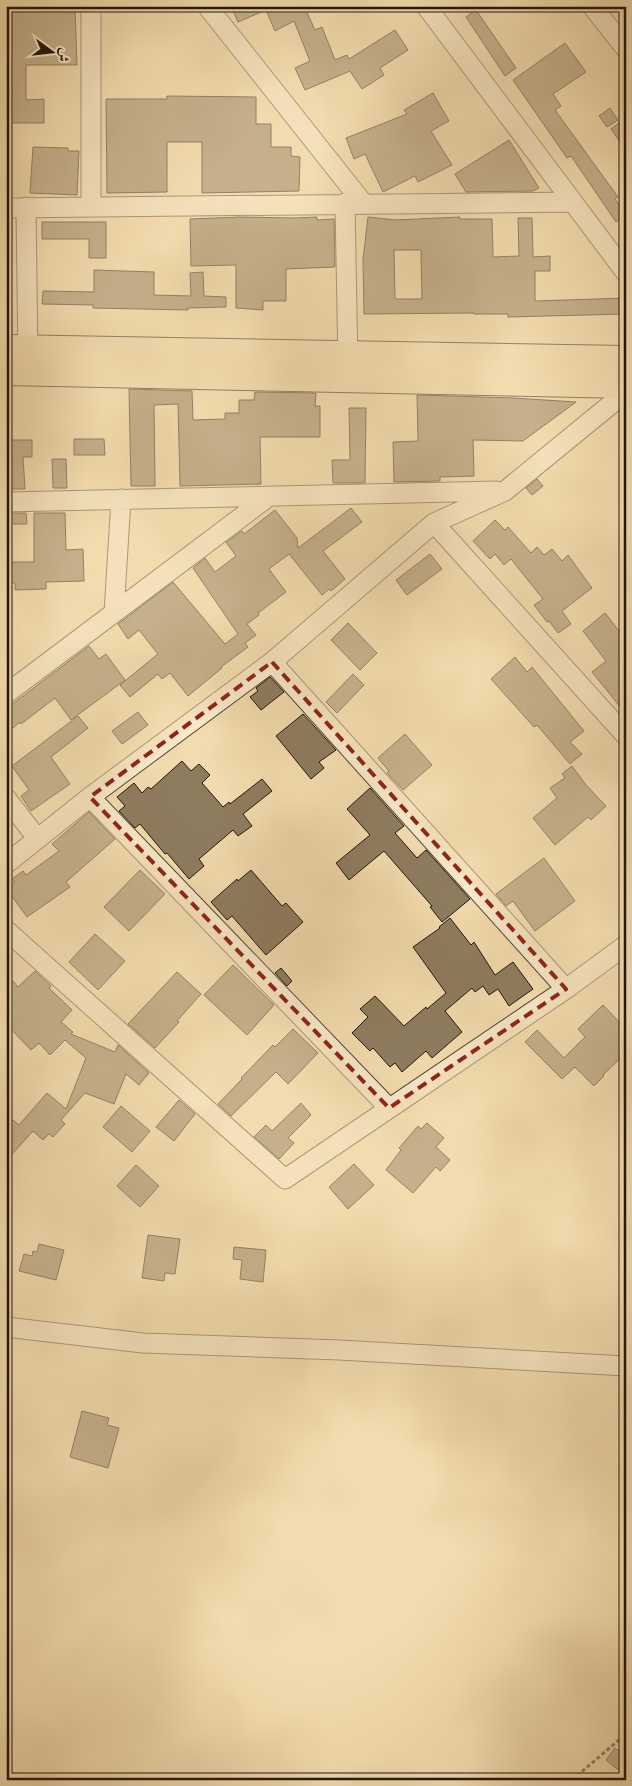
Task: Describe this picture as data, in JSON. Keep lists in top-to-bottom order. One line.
{"north":"right"}
